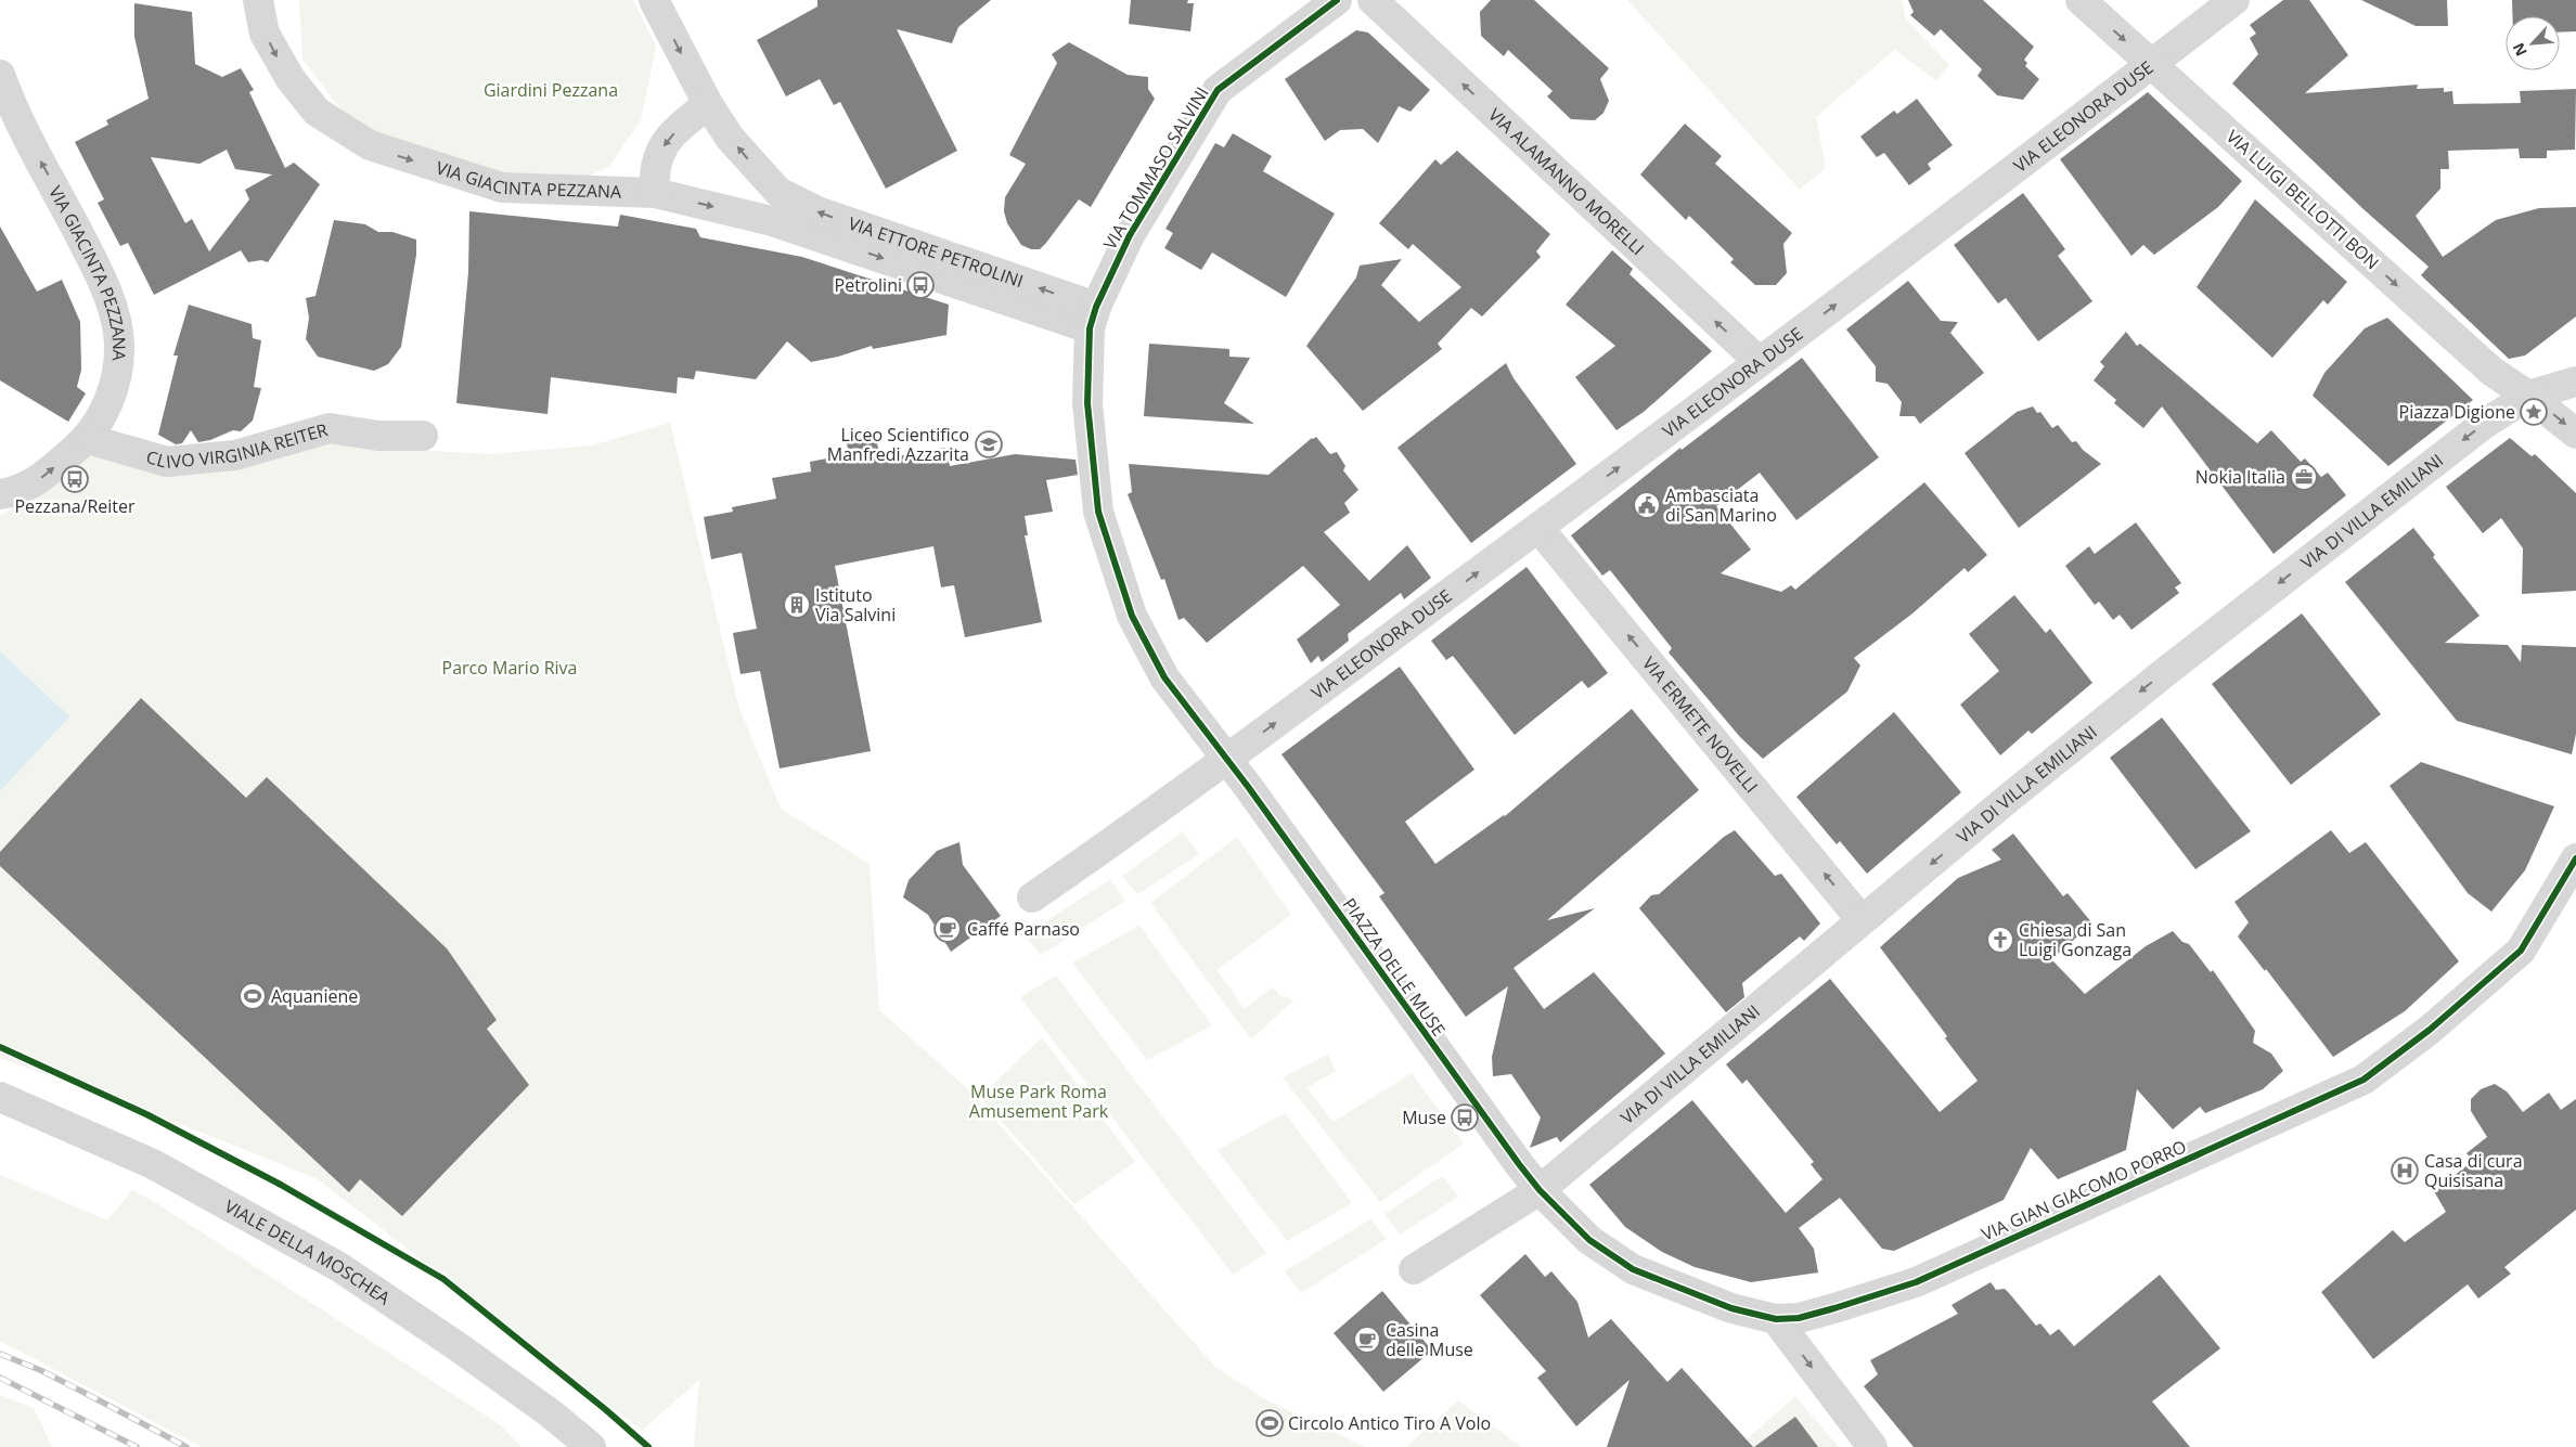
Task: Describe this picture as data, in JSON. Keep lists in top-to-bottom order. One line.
{"streets":{"street":["VIA ELEONORA DUSE","VIA TOMMASO SALVINI","VIA GIACINTA PEZZANA","VIA ALAMANNO MORELLI","VIA LUIGI BELLOTTI BON","VIA ETTORE PETROLINI","CLIVO VIRGINIA REITER","VIA DI VILLA EMILIANI","VIA ERMETE NOVELLI","PIAZZA DELLE MUSE","VIA GIAN GIACOMO PORRO","VIALE DELLA MOSCHEA"]},"crossings":[["VIA ELEONORA DUSE","VIA TOMMASO SALVINI"],["VIA ELEONORA DUSE","VIA ALAMANNO MORELLI"],["VIA ELEONORA DUSE","VIA LUIGI BELLOTTI BON"],["VIA ELEONORA DUSE","VIA ERMETE NOVELLI"],["VIA ELEONORA DUSE","PIAZZA DELLE MUSE"],["VIA TOMMASO SALVINI","VIA ETTORE PETROLINI"],["VIA TOMMASO SALVINI","PIAZZA DELLE MUSE"],["VIA GIACINTA PEZZANA","VIA ETTORE PETROLINI"],["VIA GIACINTA PEZZANA","CLIVO VIRGINIA REITER"],["VIA LUIGI BELLOTTI BON","VIA DI VILLA EMILIANI"],["VIA DI VILLA EMILIANI","VIA ERMETE NOVELLI"],["VIA DI VILLA EMILIANI","PIAZZA DELLE MUSE"],["VIA DI VILLA EMILIANI","VIA GIAN GIACOMO PORRO"],["PIAZZA DELLE MUSE","VIA GIAN GIACOMO PORRO"]],"one_way":["VIA ELEONORA DUSE","VIA ALAMANNO MORELLI","VIA LUIGI BELLOTTI BON","VIA DI VILLA EMILIANI","VIA ERMETE NOVELLI"],"parks":["Giardini Pezzana","Parco Mario Riva","Muse Park Roma Amusement Park"],"places":{"bus stop":["Petrolini","Pezzana/Reiter","Muse"],"place":["Piazza Digione"],"school or university":["Liceo Scientifico Manfredi Azzarita"],"office":["Nokia Italia"],"public building":["Ambasciata di San Marino"],"building":["Istituto Via Salvini"],"cafe":["Caffé Parnaso","Casina delle Muse"],"church":["Chiesa di San Luigi Gonzaga"],"sports":["Aquaniene","Circolo Antico Tiro A Volo"],"hospital":["Casa di cura Quisisana"]},"north":"bottom left"}
